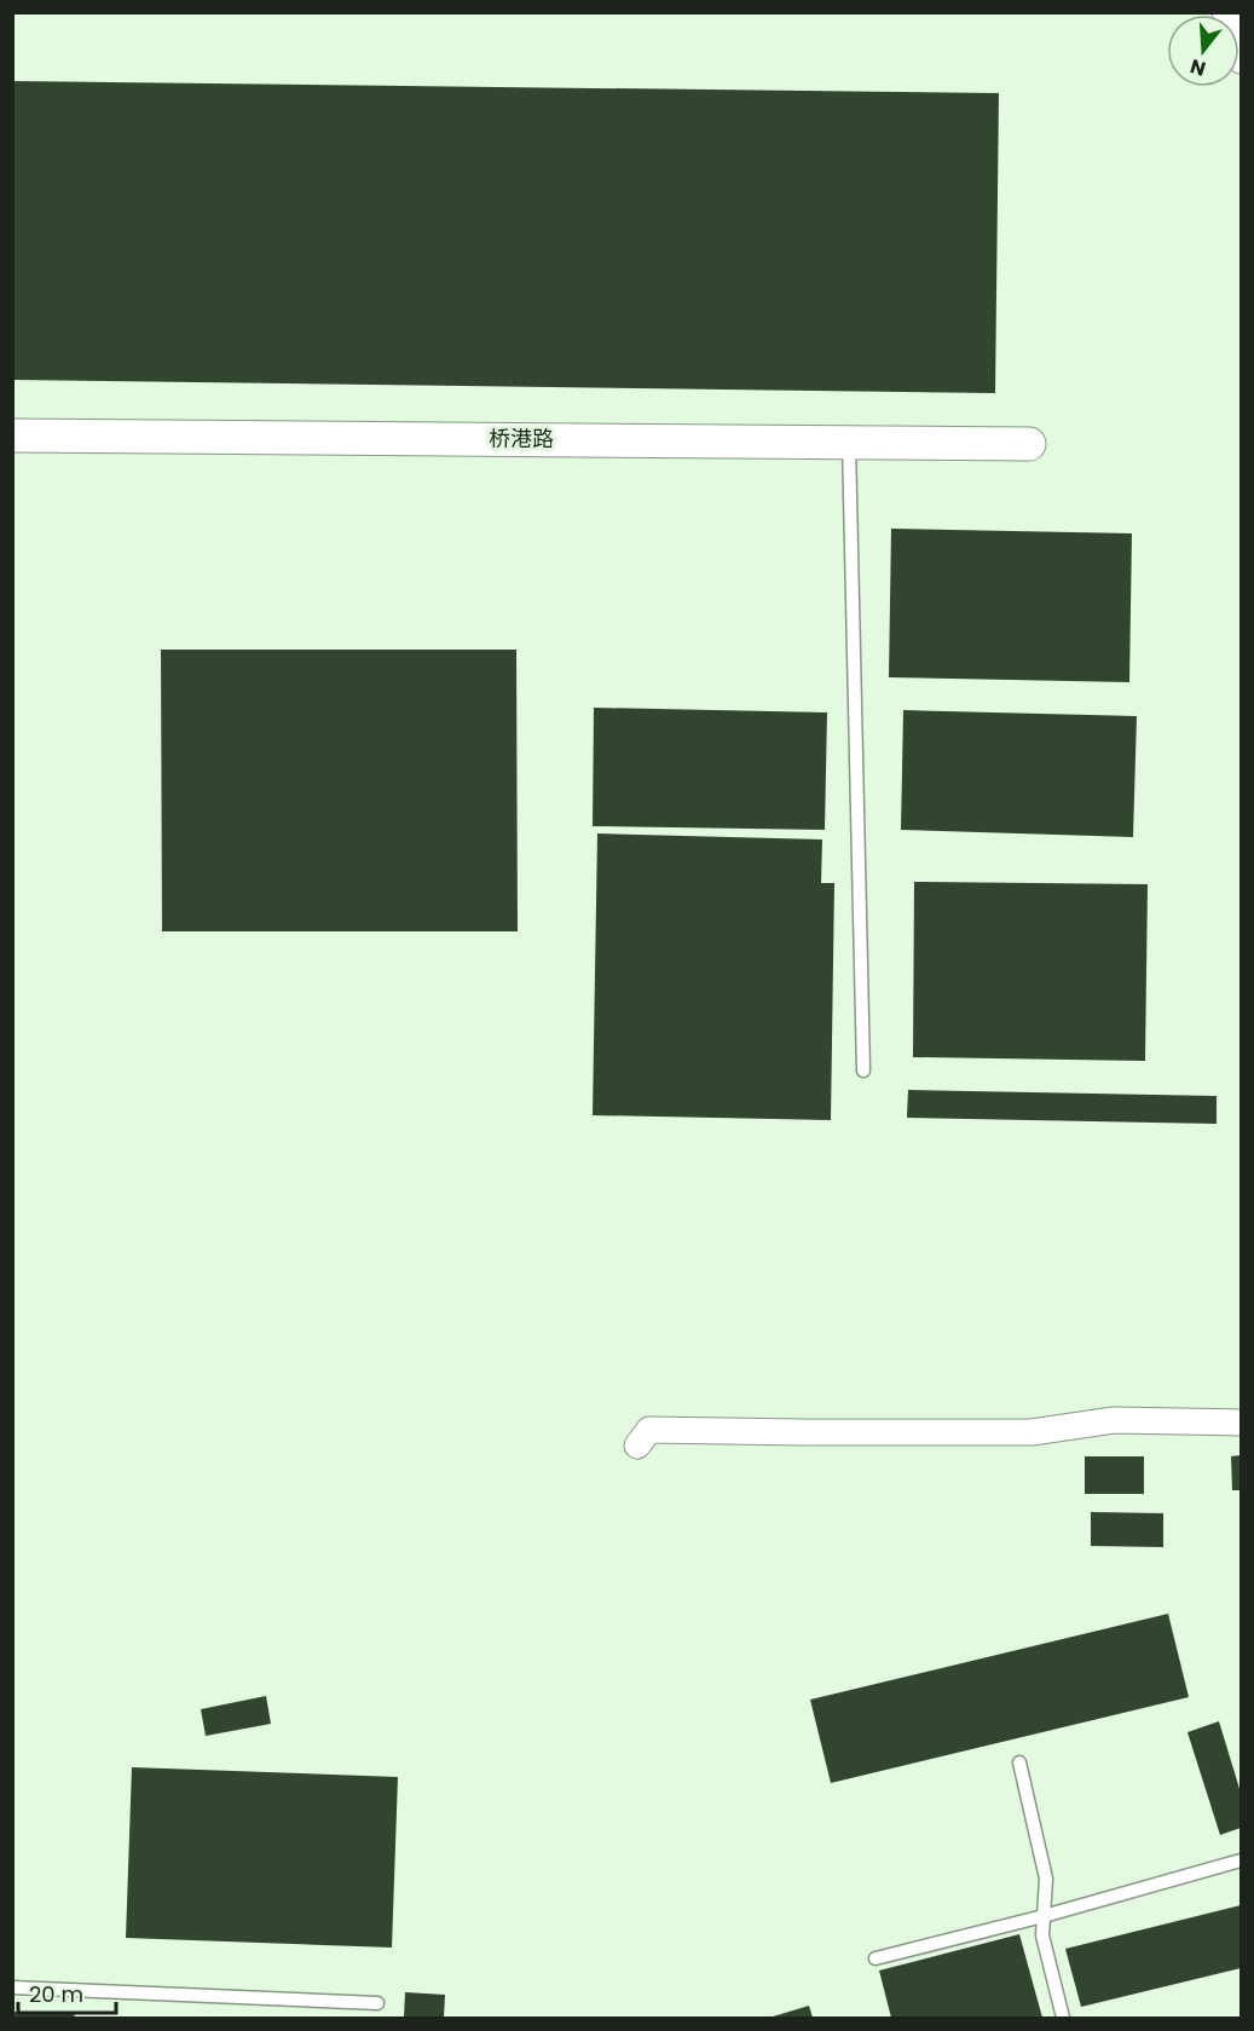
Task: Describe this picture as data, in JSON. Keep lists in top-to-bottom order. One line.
{"streets":{"street":["桥港路"]},"scale_bar":"20 m","north":"bottom"}
